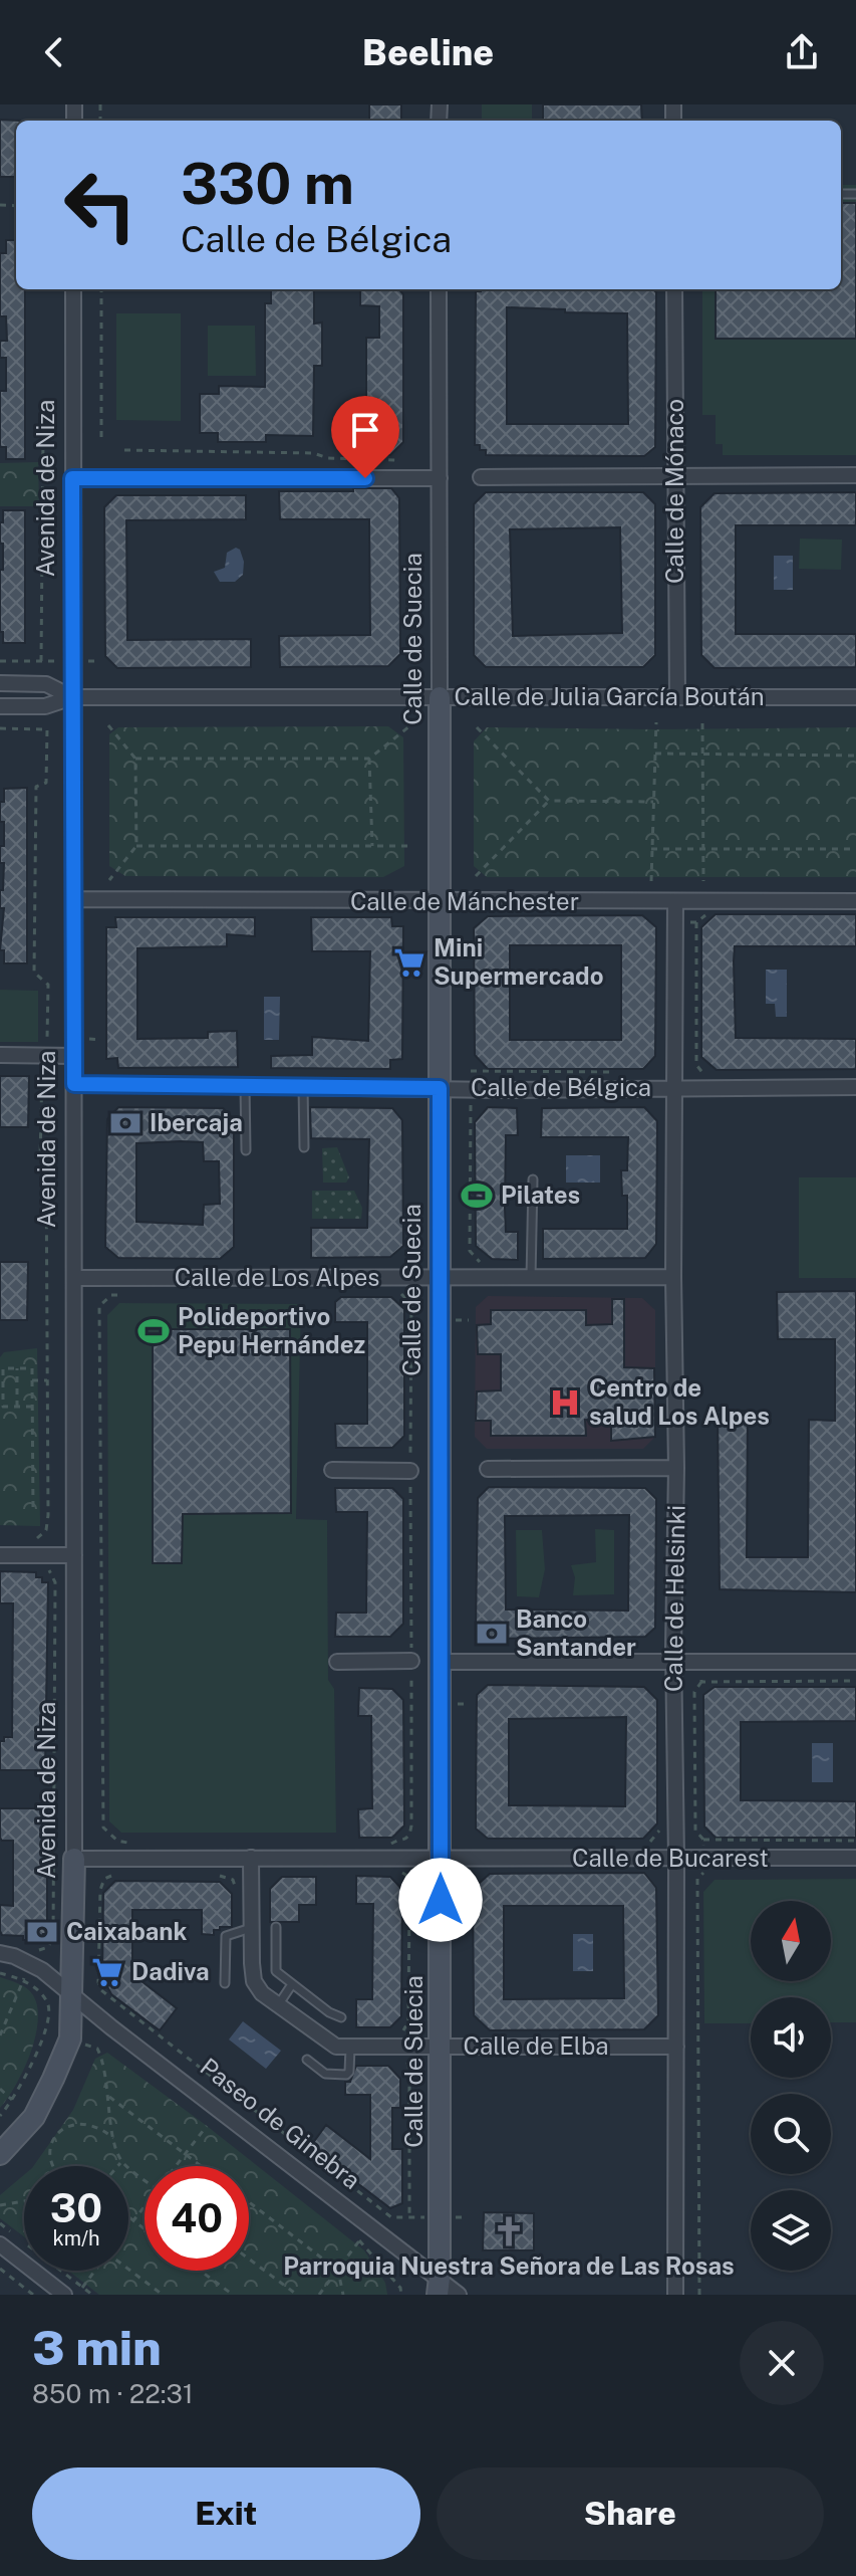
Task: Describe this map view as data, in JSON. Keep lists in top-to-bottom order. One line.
{"streets":{"street":["Avenida de Niza","Calle de Mónaco","Calle de Suecia","Calle de Julia García Boután","Calle de Mánchester","Calle de Bélgica","Calle de Los Alpes","Calle de Helsinki","Calle de Bucarest","Calle de Elba","Paseo de Ginebra"]},"crossings":[["Avenida de Niza","Calle de Julia García Boután"],["Avenida de Niza","Calle de Mánchester"],["Avenida de Niza","Calle de Bélgica"],["Avenida de Niza","Calle de Los Alpes"],["Avenida de Niza","Paseo de Ginebra"],["Calle de Mónaco","Calle de Julia García Boután"],["Calle de Suecia","Calle de Julia García Boután"],["Calle de Suecia","Calle de Mánchester"],["Calle de Suecia","Calle de Bélgica"],["Calle de Suecia","Calle de Los Alpes"],["Calle de Suecia","Calle de Bucarest"],["Calle de Suecia","Calle de Elba"],["Calle de Suecia","Paseo de Ginebra"],["Calle de Mánchester","Calle de Helsinki"],["Calle de Bélgica","Calle de Helsinki"],["Calle de Los Alpes","Calle de Helsinki"],["Calle de Helsinki","Calle de Bucarest"],["Calle de Helsinki","Calle de Elba"]],"places":{"supermarket":["Mini Supermercado","Dadiva"],"bank":["Ibercaja","Banco Santander","Caixabank"],"sports":["Pilates","Polideportivo Pepu Hernández"],"hospital":["Centro de salud Los Alpes"],"church":["Parroquia Nuestra Señora de Las Rosas"]},"north":"top","page":{"header":"Beeline","turn":["330 m","Calle de Bélgica"],"speed":"30 km/h","limit":"40","heading":["3 min","850 m · 22:31"],"buttons":["Exit","Share"]}}
